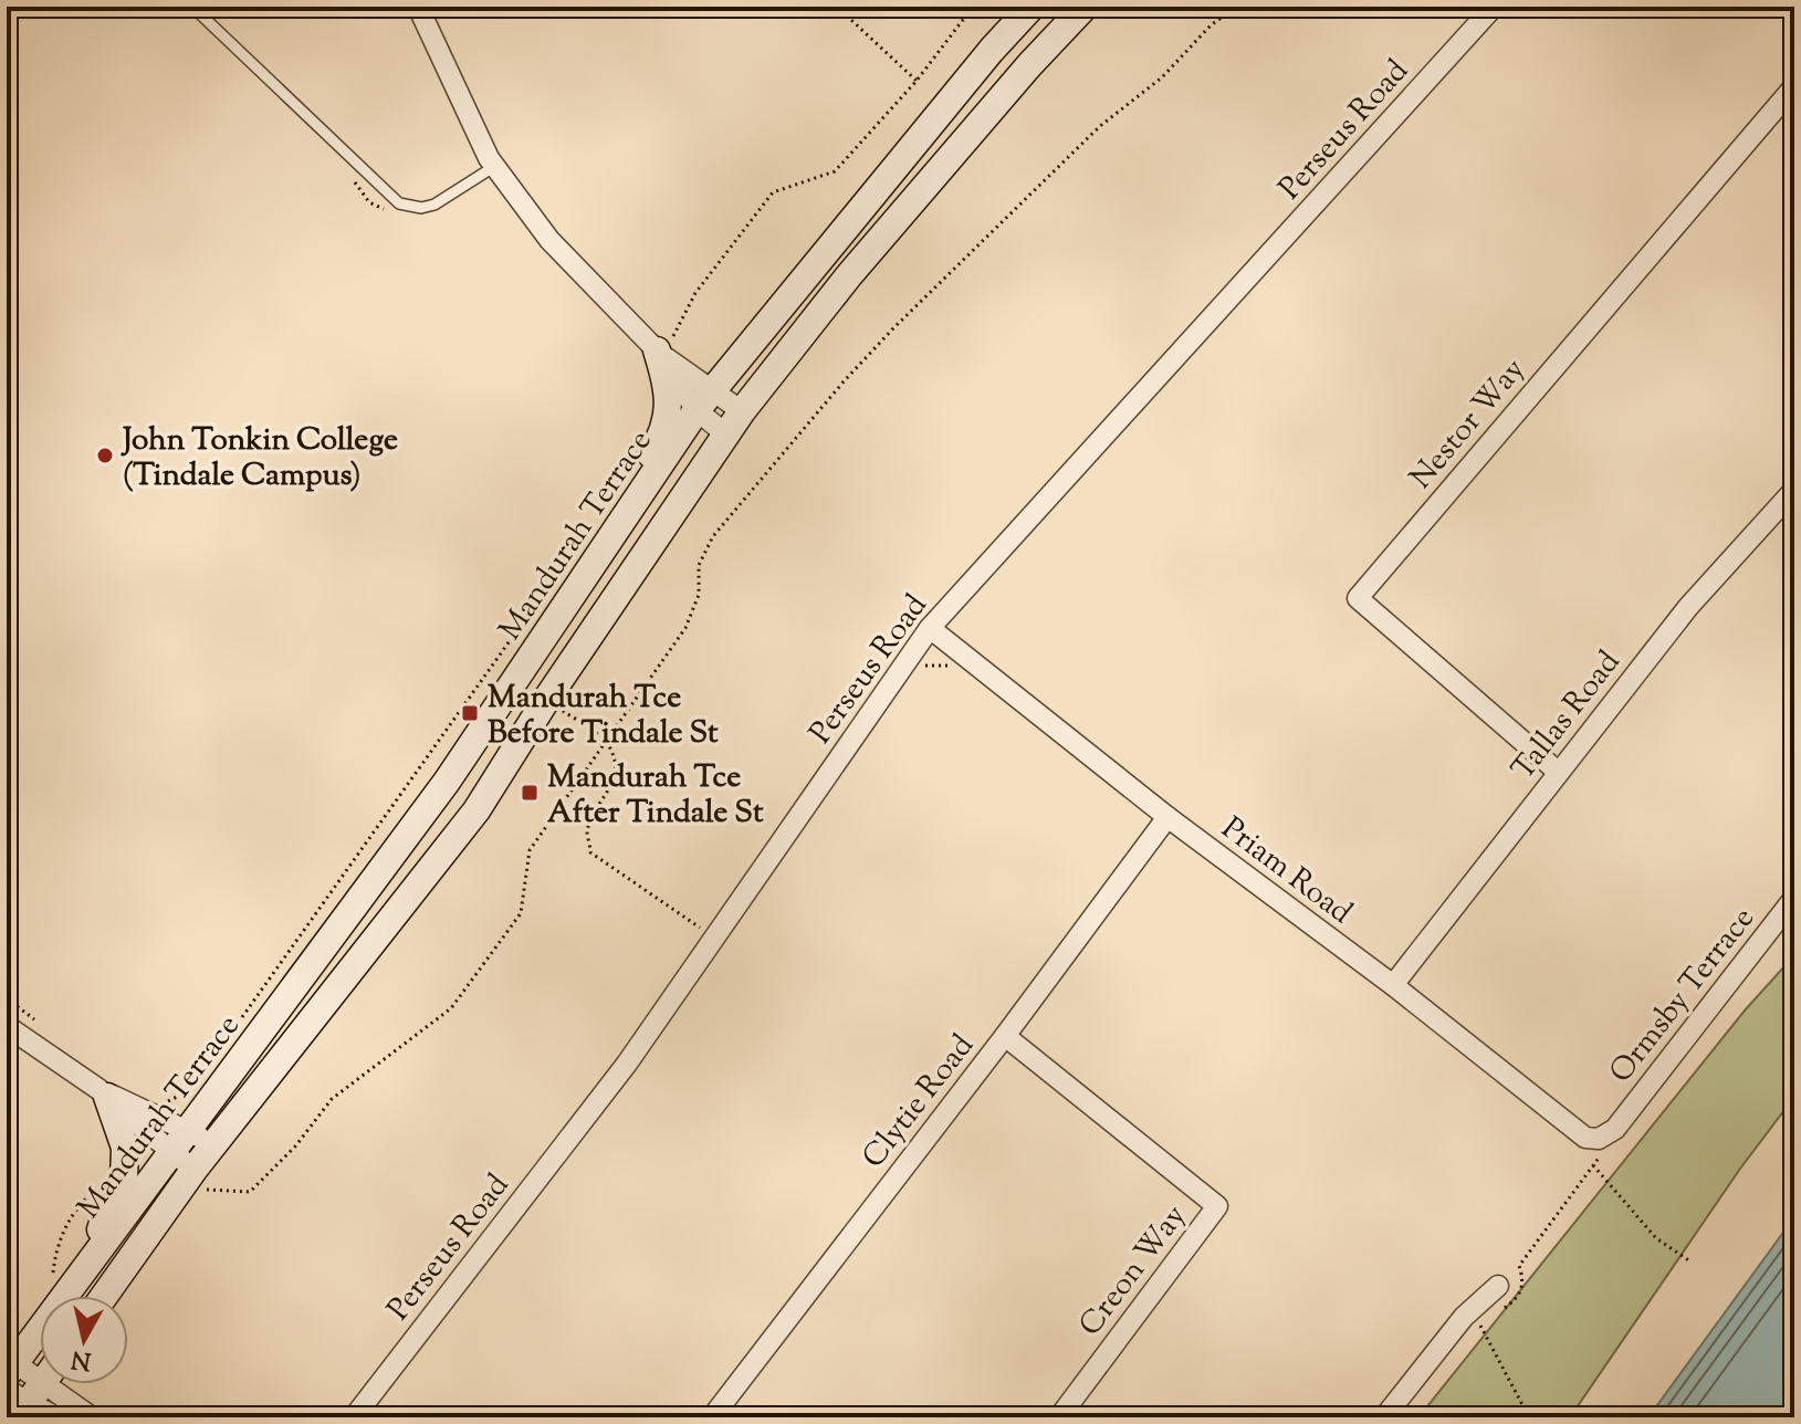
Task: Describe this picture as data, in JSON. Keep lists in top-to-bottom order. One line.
{"streets":{"main road":["Mandurah Terrace"],"street":["Perseus Road","Nestor Way","Tallas Road","Priam Road","Ormsby Terrace","Clytie Road","Creon Way"]},"crossings":[["Perseus Road","Priam Road"],["Nestor Way","Tallas Road"],["Tallas Road","Priam Road"],["Priam Road","Ormsby Terrace"],["Priam Road","Clytie Road"],["Clytie Road","Creon Way"]],"places":{"other":["John Tonkin College (Tindale Campus)"],"transit":["Mandurah Tce Before Tindale St","Mandurah Tce After Tindale St"]},"north":"bottom"}
